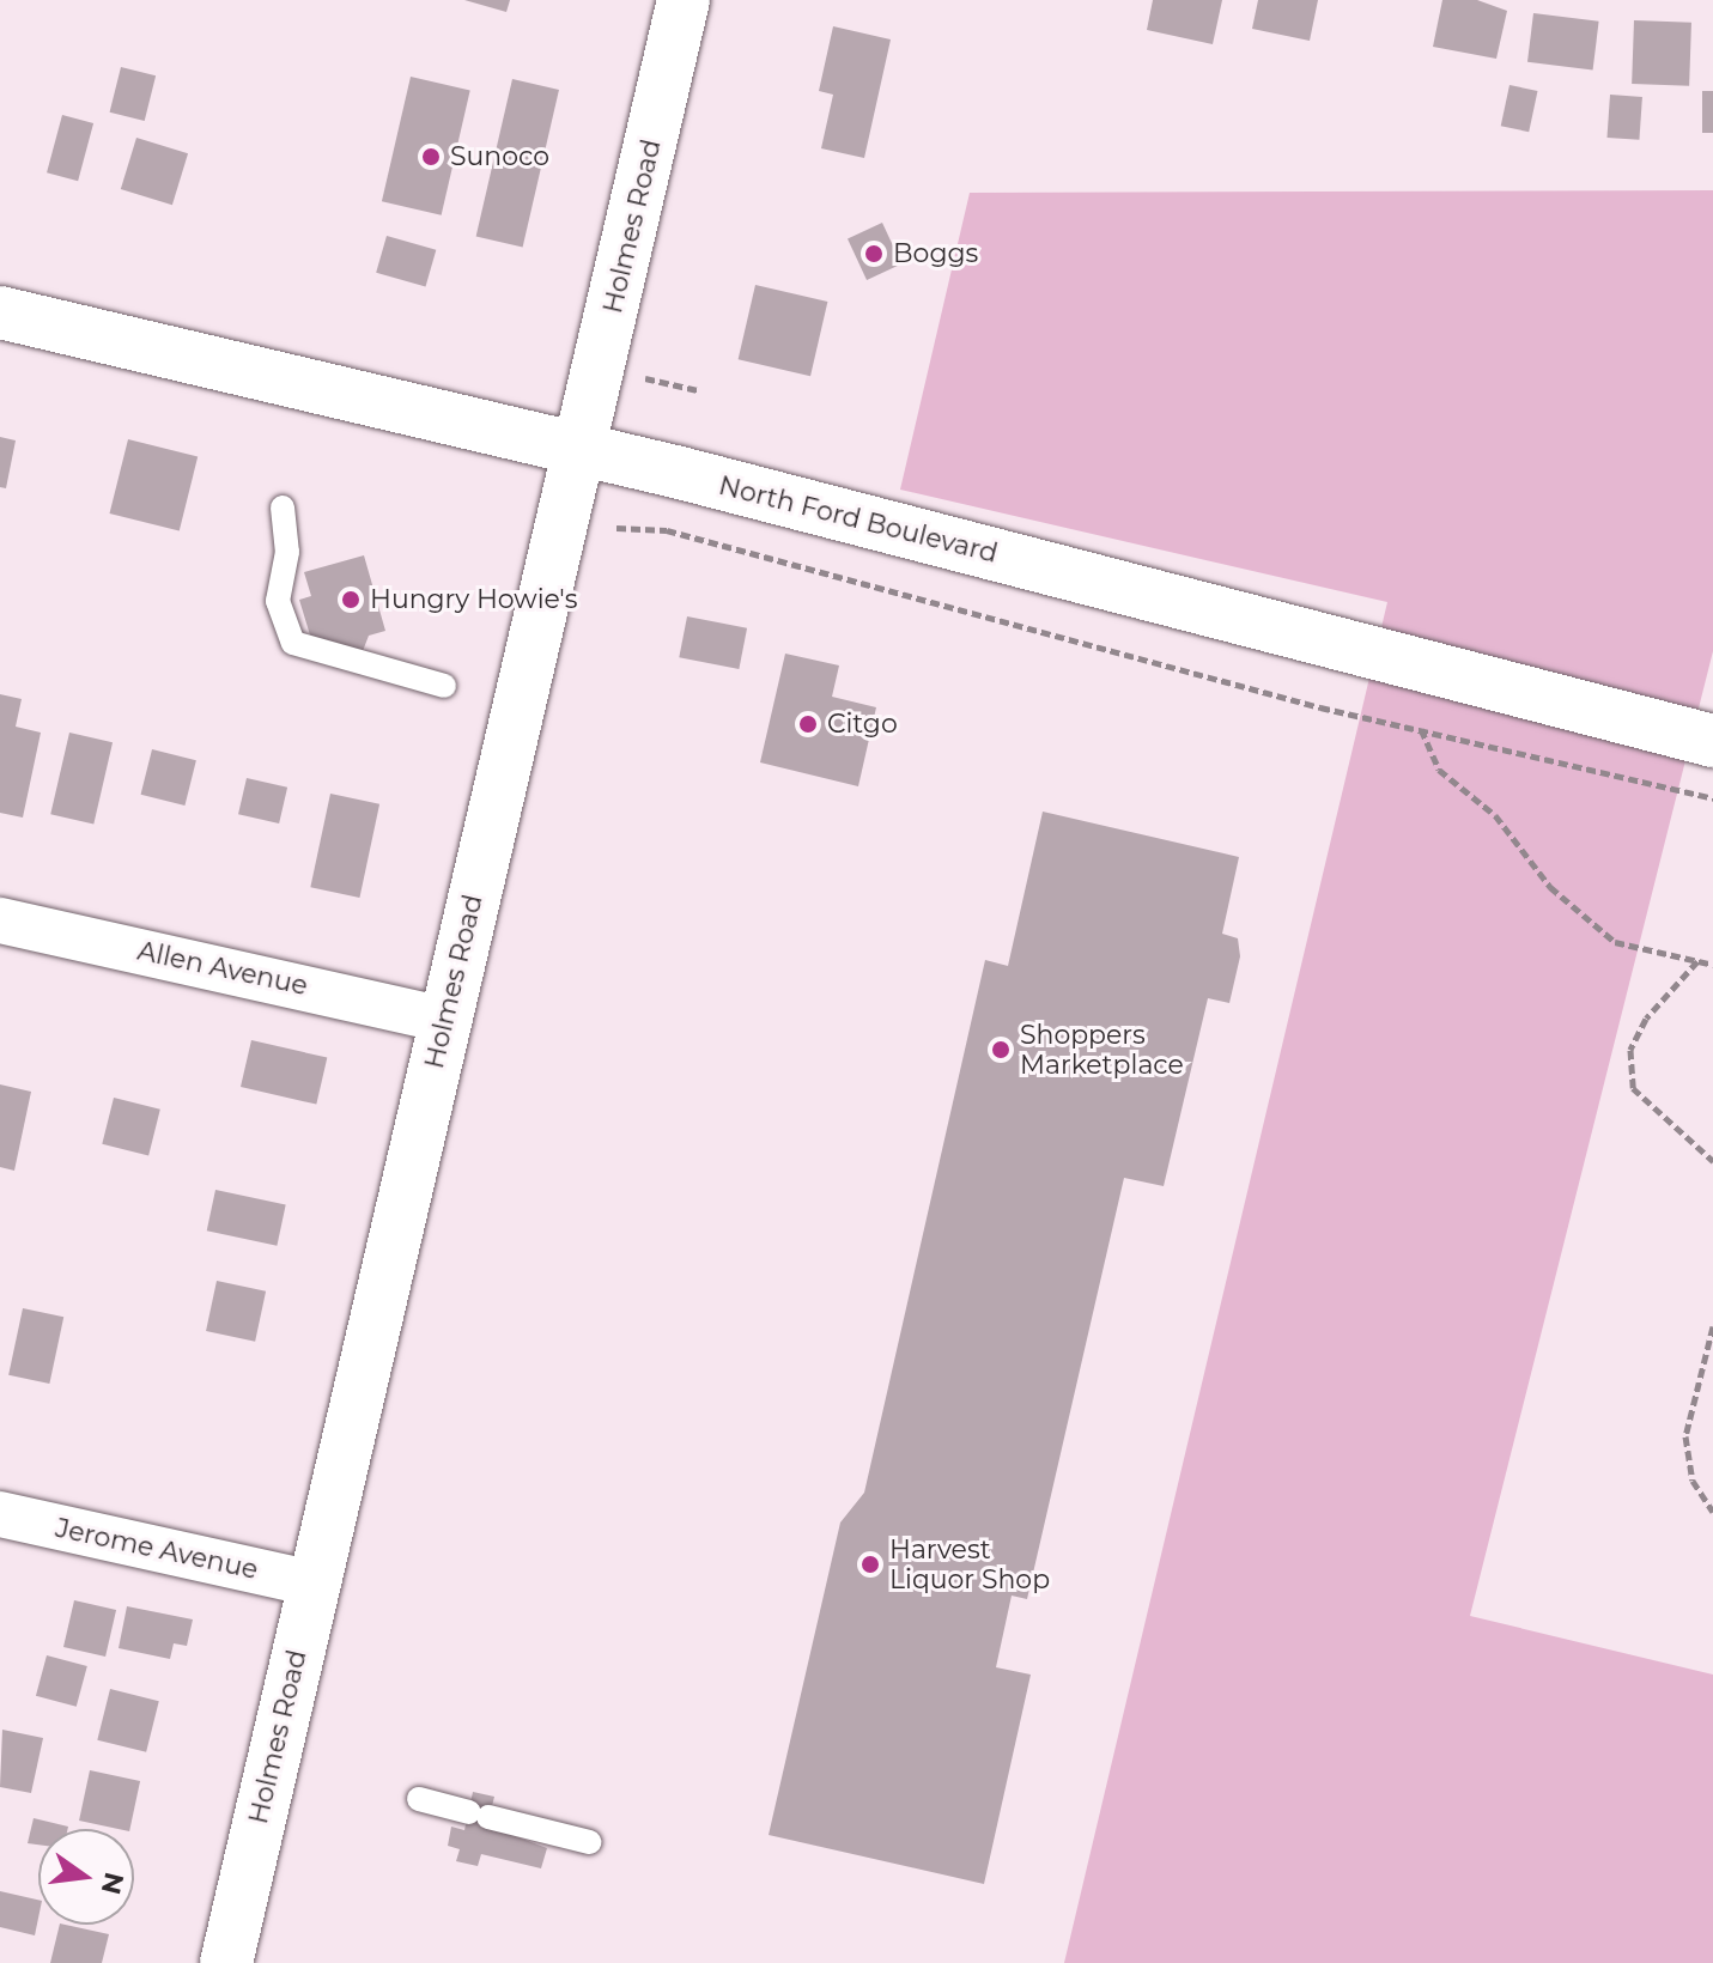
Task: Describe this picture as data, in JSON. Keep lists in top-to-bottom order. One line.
{"streets":{"main road":["Holmes Road","North Ford Boulevard"],"street":["Allen Avenue","Jerome Avenue"]},"crossings":[["Holmes Road","North Ford Boulevard"],["Holmes Road","Allen Avenue"],["Holmes Road","Jerome Avenue"]],"places":["Sunoco","Boggs","Hungry Howie's","Citgo","Shoppers Marketplace","Harvest Liquor Shop"],"north":"right"}
